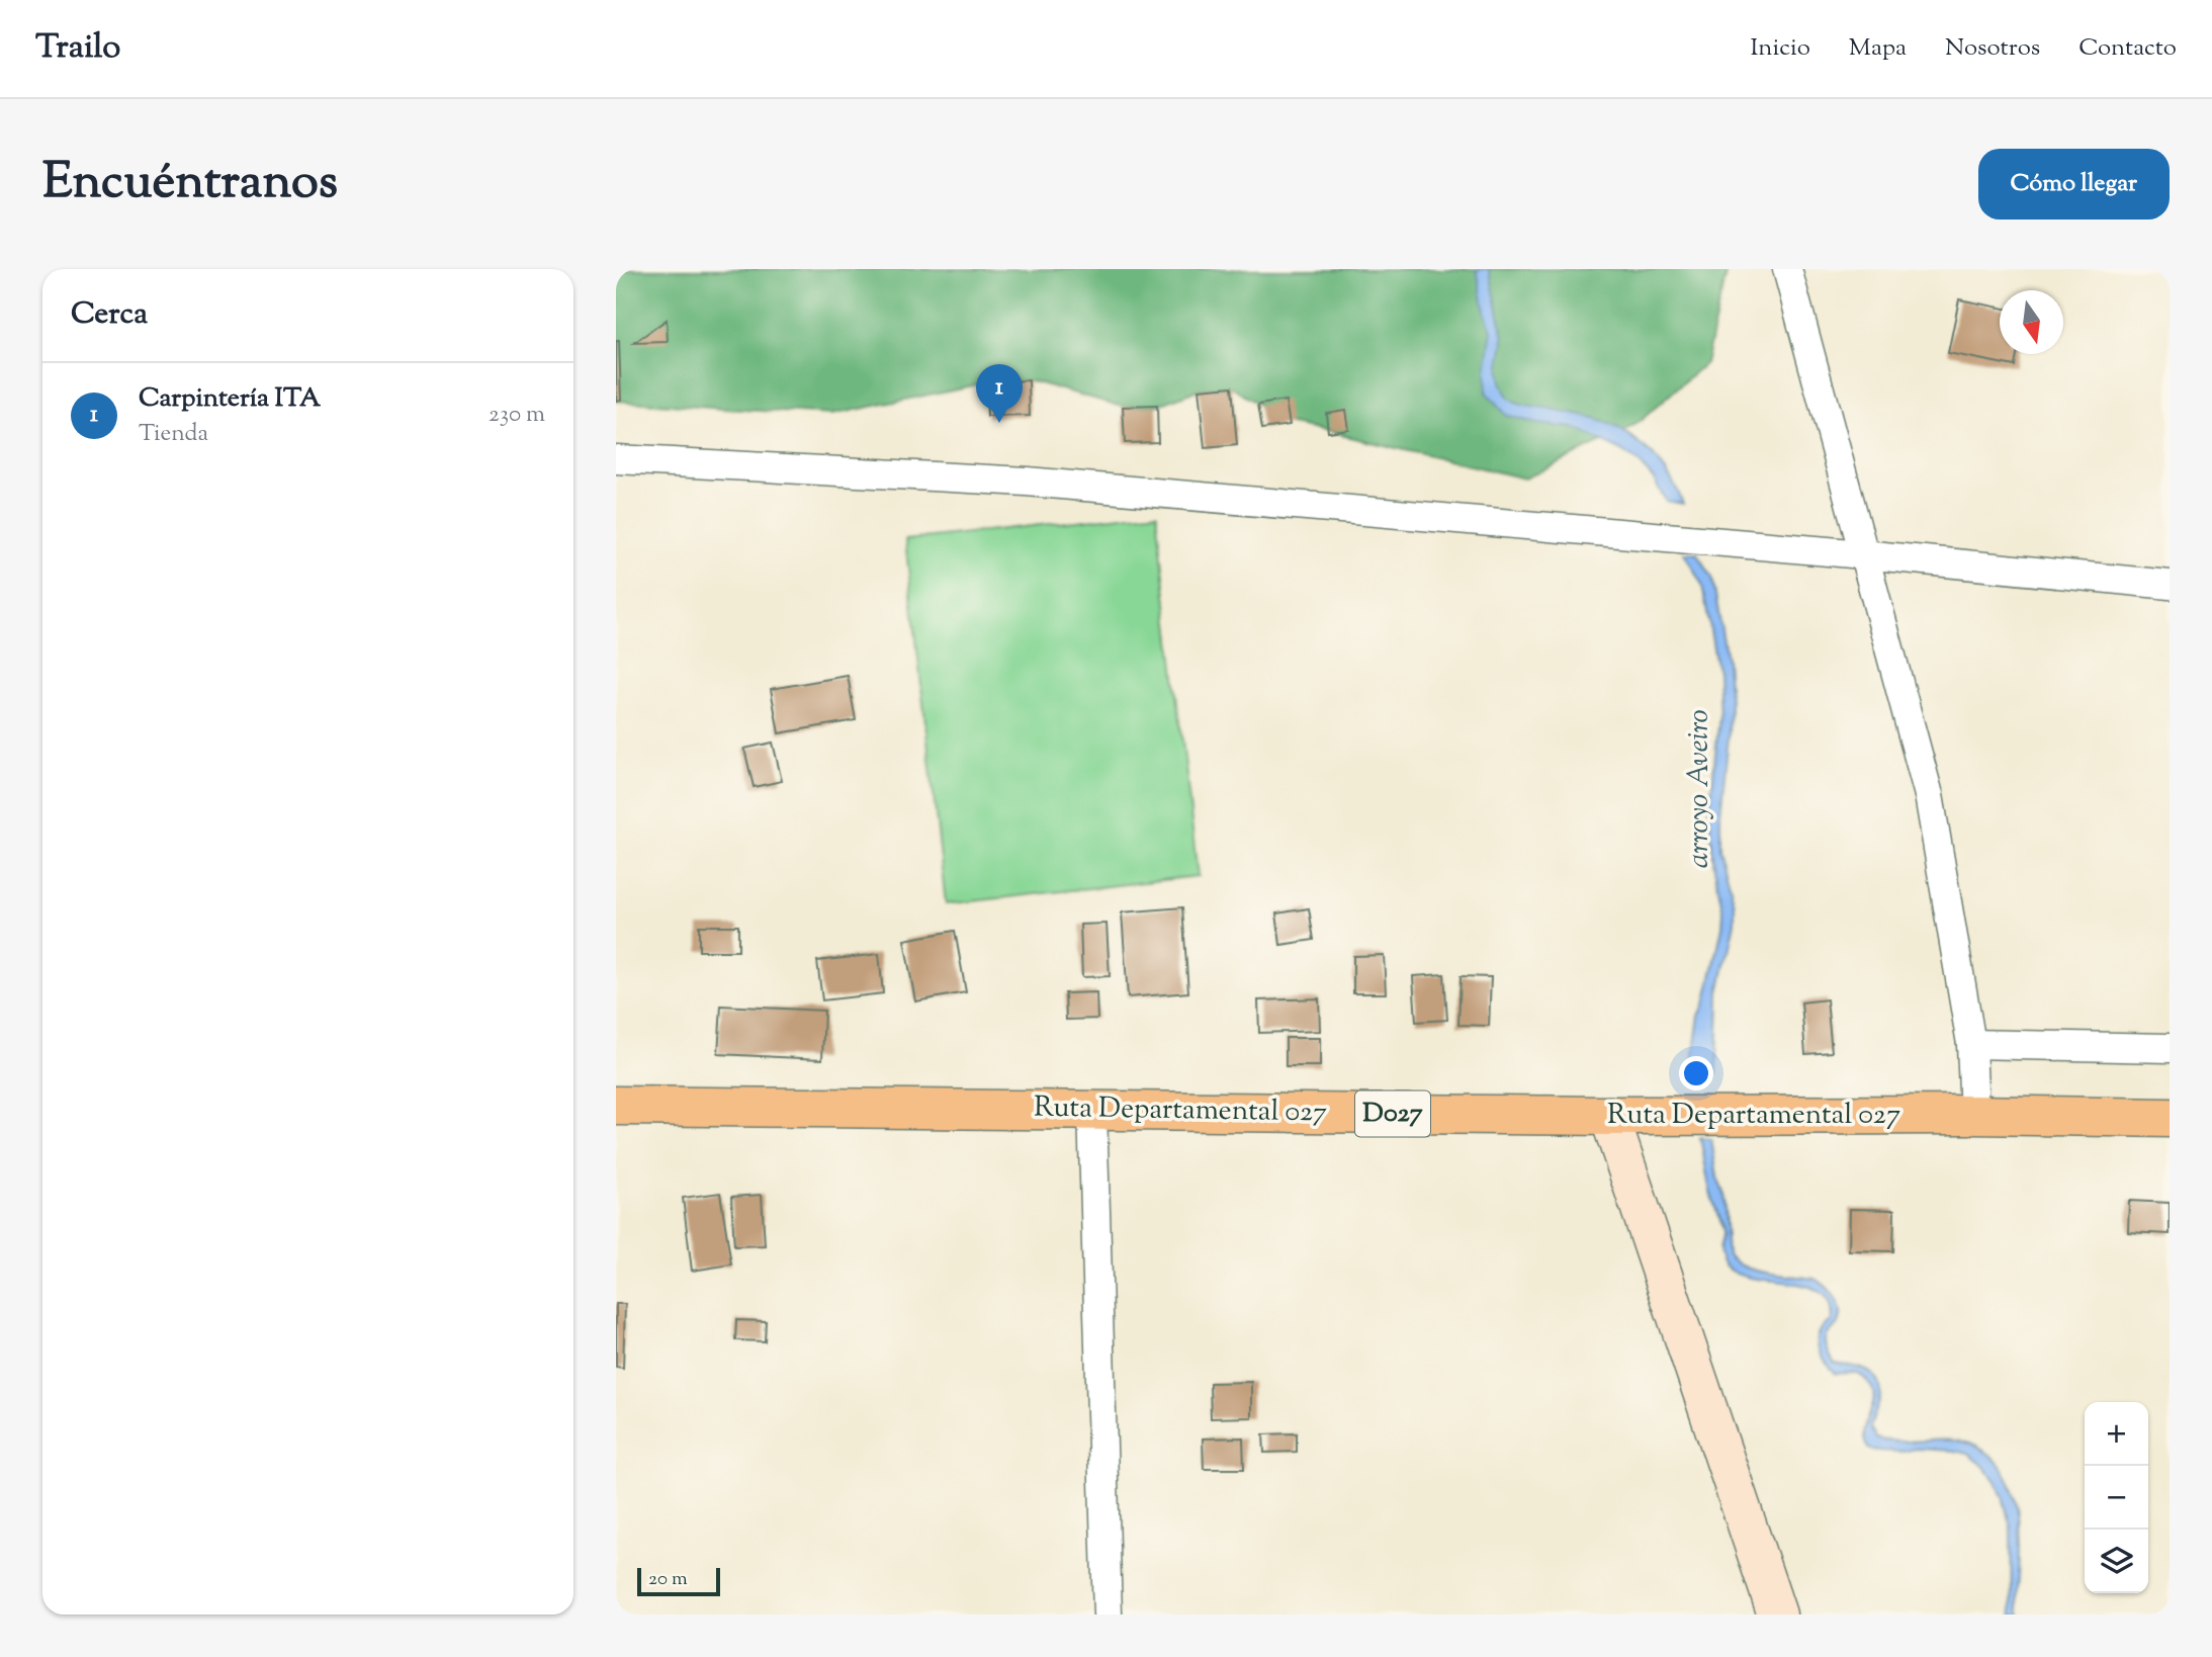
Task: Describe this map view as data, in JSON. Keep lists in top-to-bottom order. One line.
{"streets":{"main road":["Ruta Departamental 027","D027"]},"water":["arroyo Aveiro"],"scale_bar":"20 m","north":"bottom","page":{"header":"Trailo","nav":["Inicio","Mapa","Nosotros","Contacto"],"title":"Encuéntranos","buttons":"Cómo llegar","heading":"Cerca","list":[{"mark":"1","name":"Carpintería ITA","note":"Tienda","value":"230 m"}],"pins":"1","map_buttons":["+","−"],"scale":"20 m"}}
